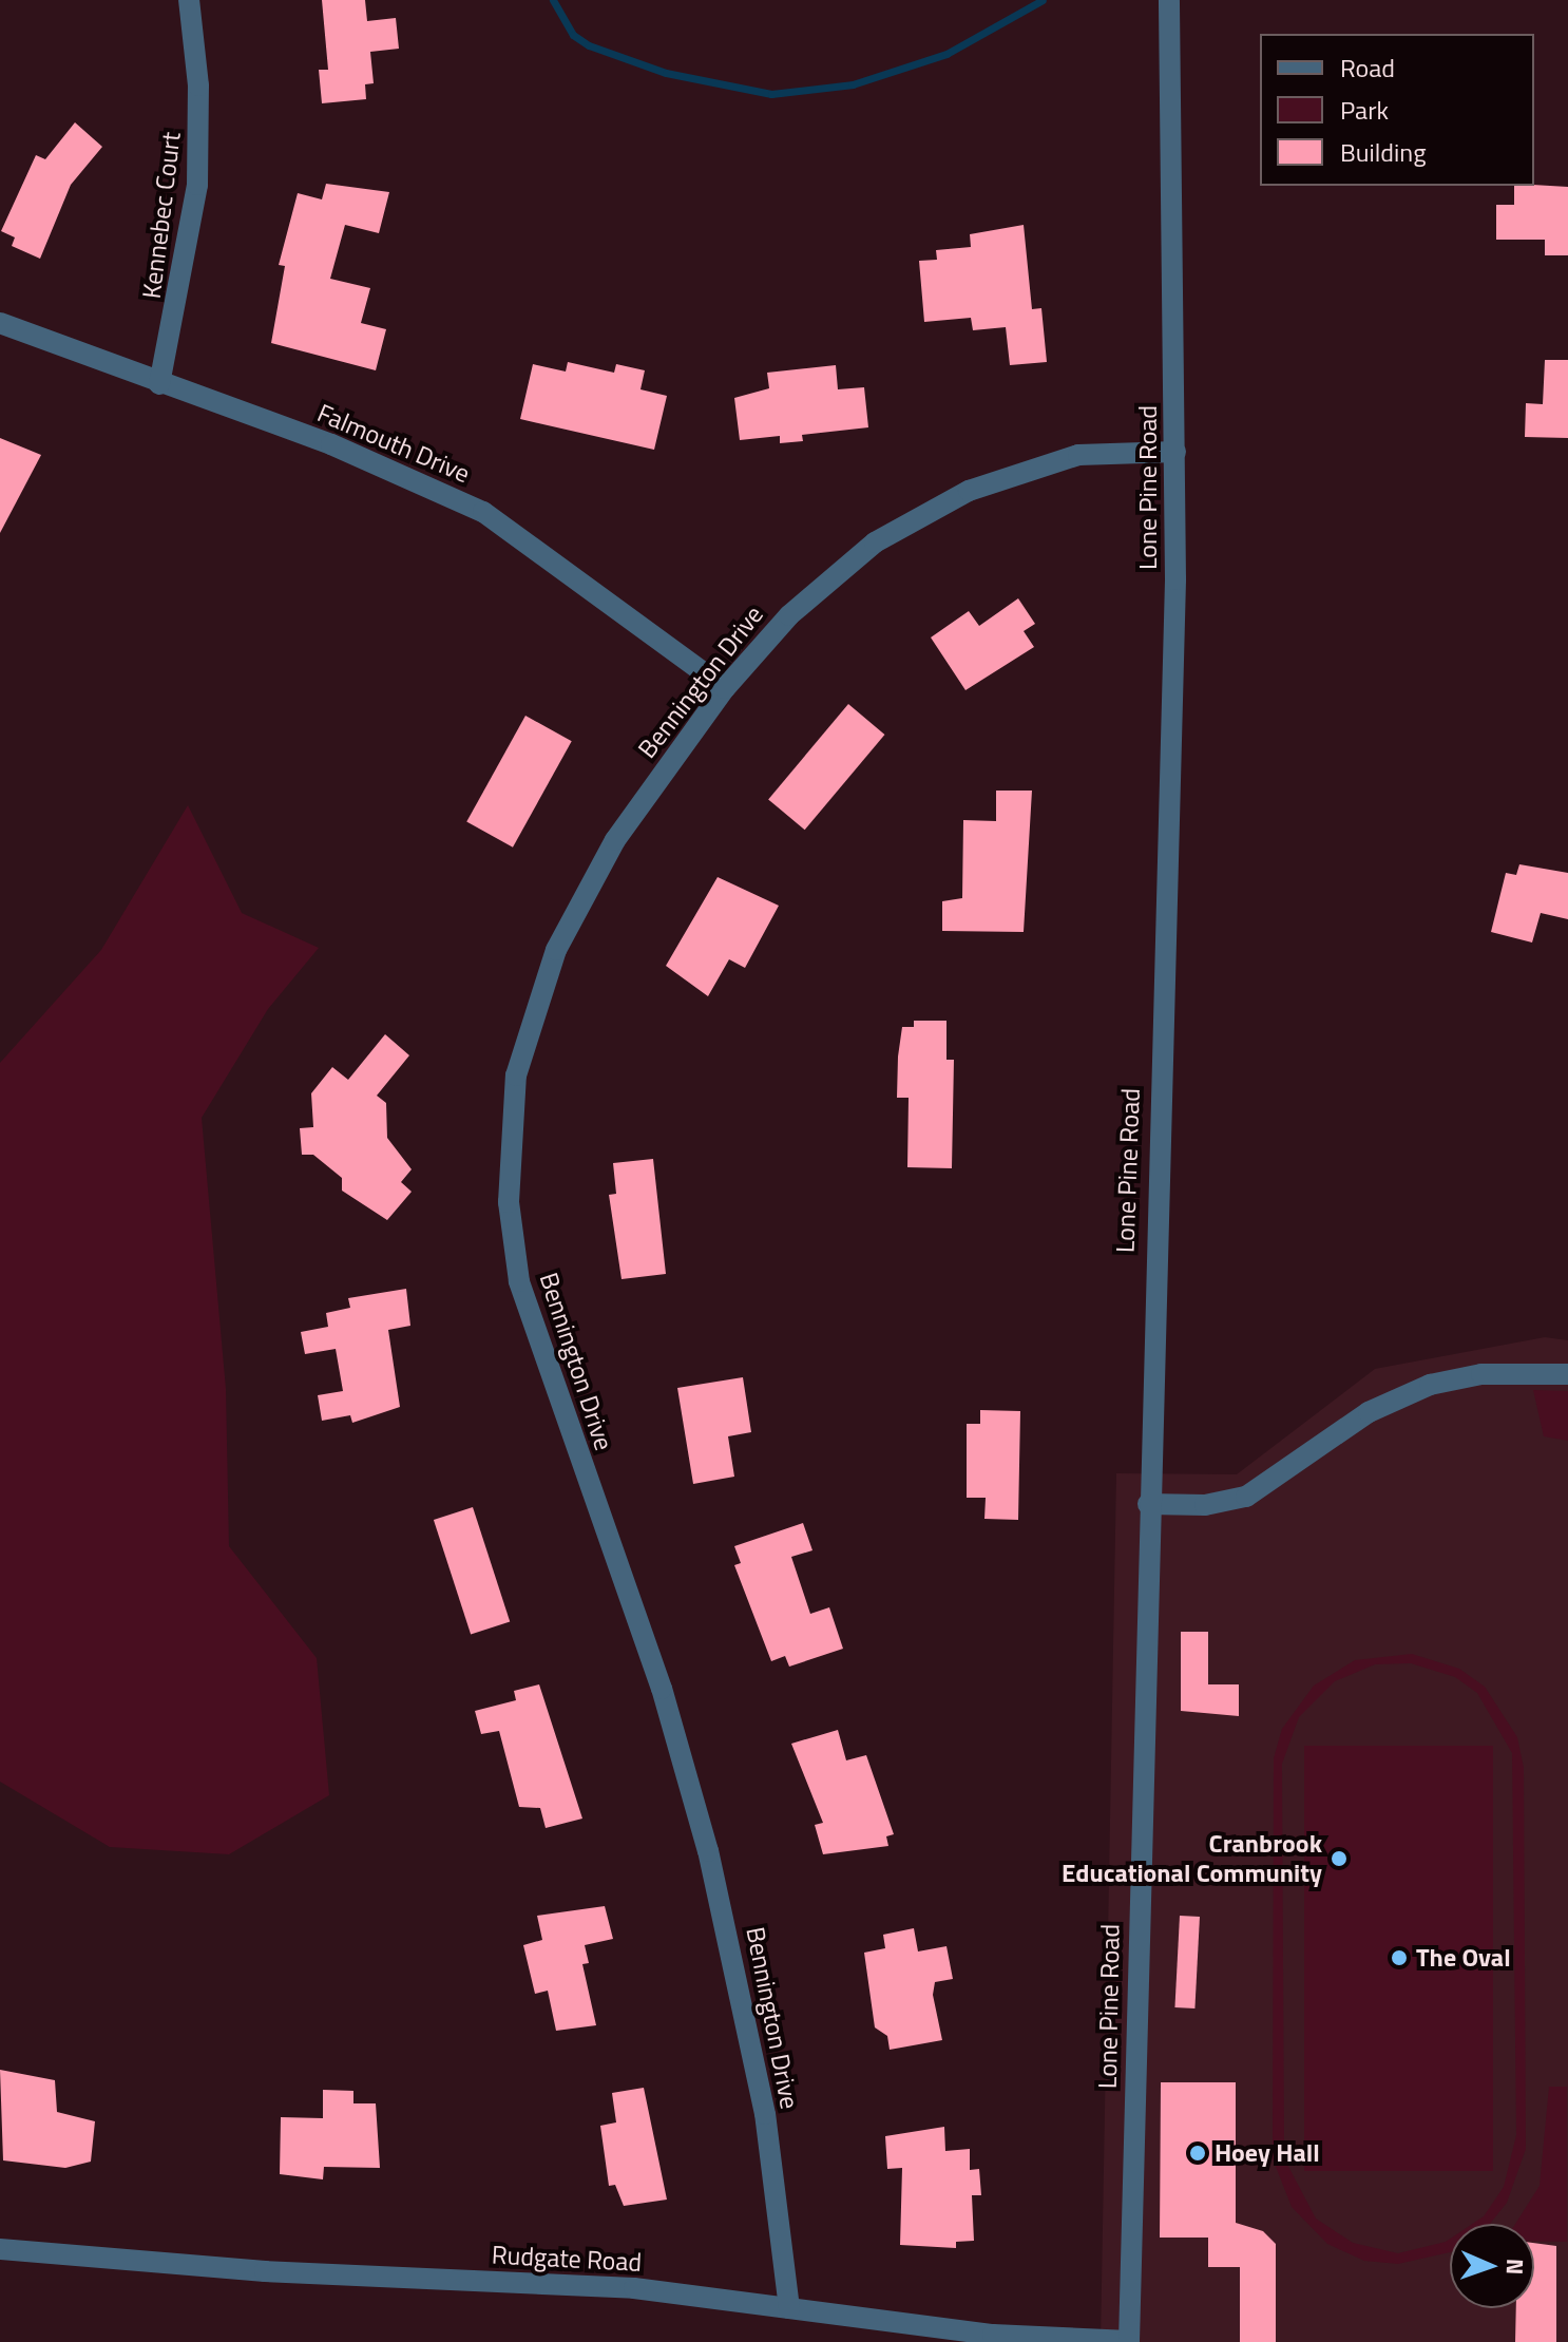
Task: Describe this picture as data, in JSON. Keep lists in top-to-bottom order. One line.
{"streets":{"street":["Kennebec Court","Falmouth Drive","Lone Pine Road","Bennington Drive","Rudgate Road"]},"crossings":[["Kennebec Court","Falmouth Drive"],["Falmouth Drive","Bennington Drive"],["Lone Pine Road","Bennington Drive"],["Lone Pine Road","Rudgate Road"],["Bennington Drive","Rudgate Road"]],"places":["Cranbrook Educational Community","The Oval","Hoey Hall"],"legend":["Road","Park","Building"],"north":"right"}
